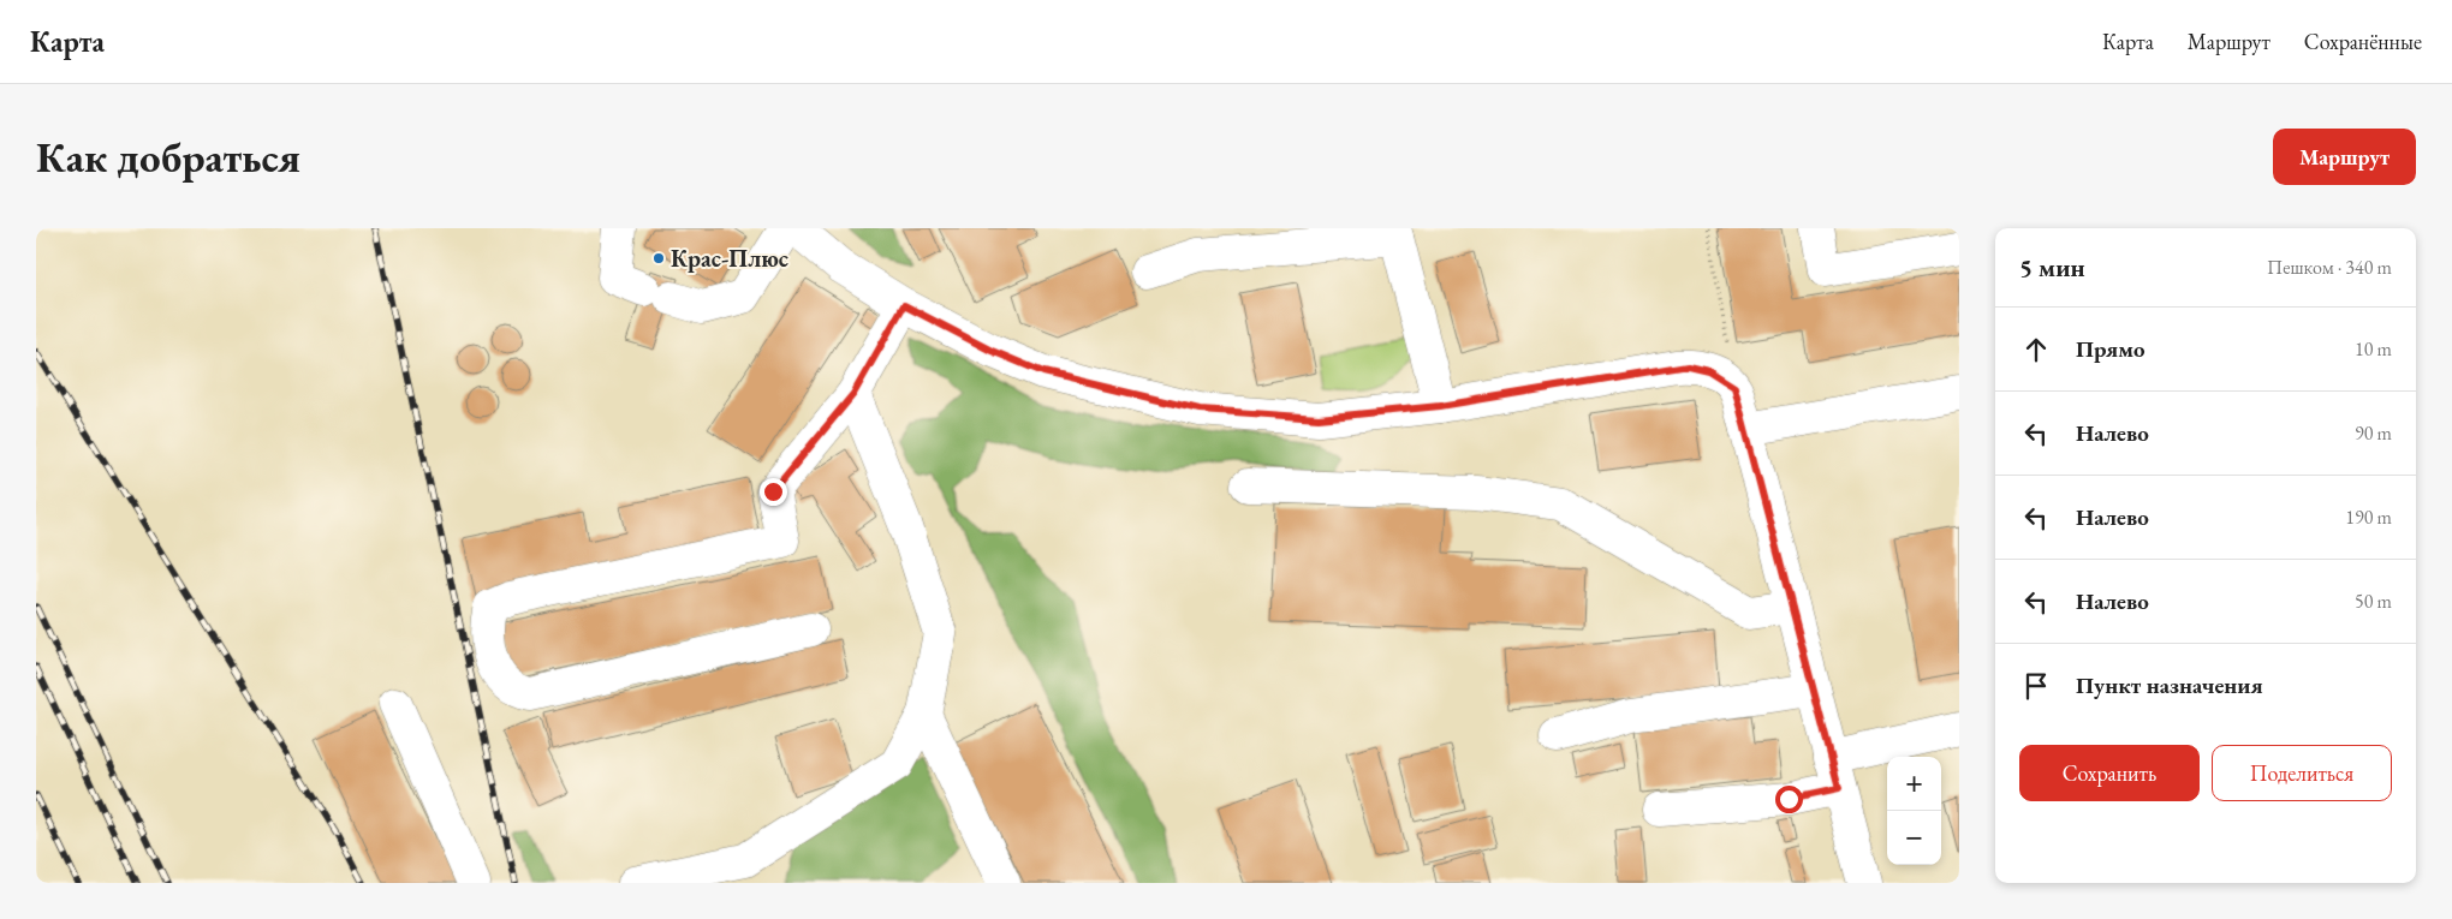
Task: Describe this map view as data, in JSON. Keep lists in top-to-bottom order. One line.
{"places":["Крас-Плюс"],"page":{"header":"Карта","nav":["Карта","Маршрут","Сохранённые"],"buttons":["Маршрут",["Сохранить","Поделиться"]],"title":"Как добраться","heading":["5 мин","Пешком · 340 m"],"list":[["Прямо","10 m"],["Налево","90 m"],["Налево","190 m"],["Налево","50 m"],"Пункт назначения"],"map_buttons":["+","−"]}}
